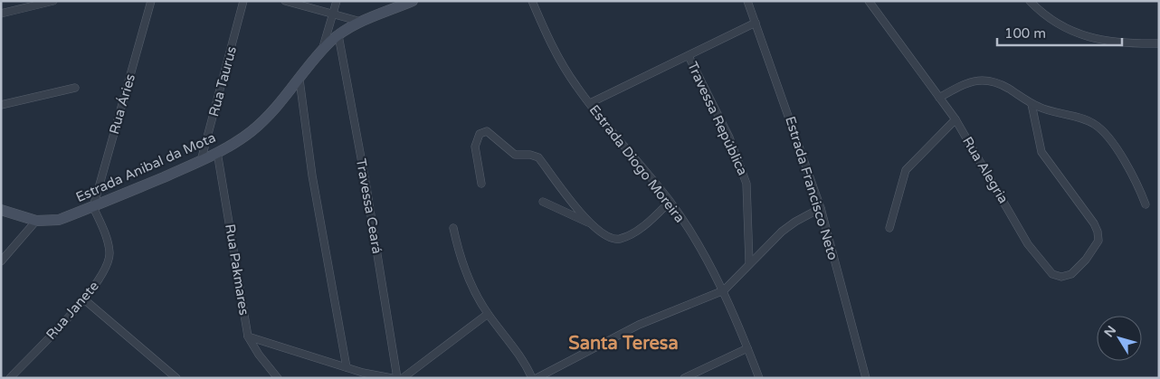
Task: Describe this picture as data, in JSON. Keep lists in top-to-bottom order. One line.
{"streets":{"street":["Rua Taurus","Rua Áries","Travessa República","Estrada Diogo Moreira","Estrada Anibal da Mota","Rua Alegria","Estrada Francisco Neto","Travessa Ceará","Rua Pakmares","Rua Janete"]},"crossings":[["Rua Taurus","Estrada Anibal da Mota"],["Rua Áries","Estrada Anibal da Mota"],["Rua Áries","Rua Janete"],["Estrada Anibal da Mota","Travessa Ceará"],["Estrada Anibal da Mota","Rua Pakmares"],["Estrada Anibal da Mota","Rua Janete"]],"districts":["Santa Teresa"],"scale_bar":"100 m","north":"top left"}
